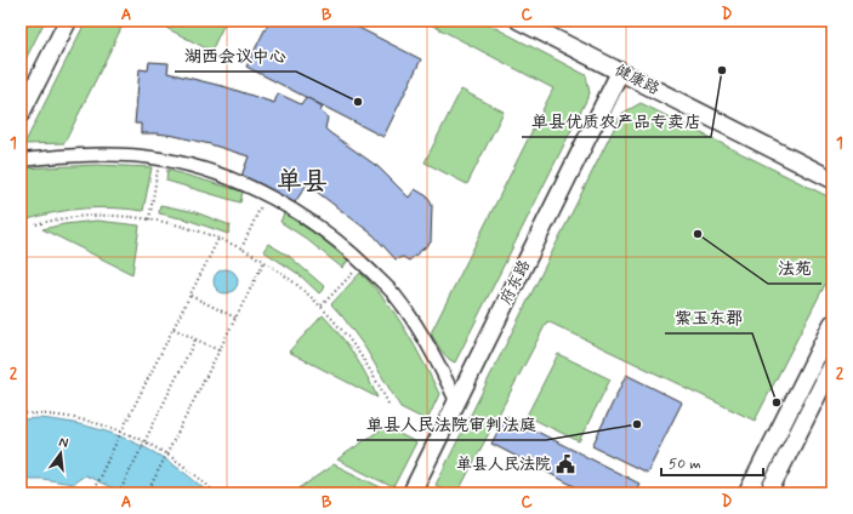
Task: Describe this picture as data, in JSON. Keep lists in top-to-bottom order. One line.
{"streets":{"street":["健康路","府东路"]},"crossings":[["健康路","府东路"]],"districts":["单县"],"places":{"other":["单县优质农产品专卖店","湖西会议中心","法苑","紫玉东郡","单县人民法院审判法庭"],"public building":["单县人民法院"]},"scale_bar":"50 m","north":"top","grid":{"columns":["A","B","C","D"],"rows":["1","2"]}}
